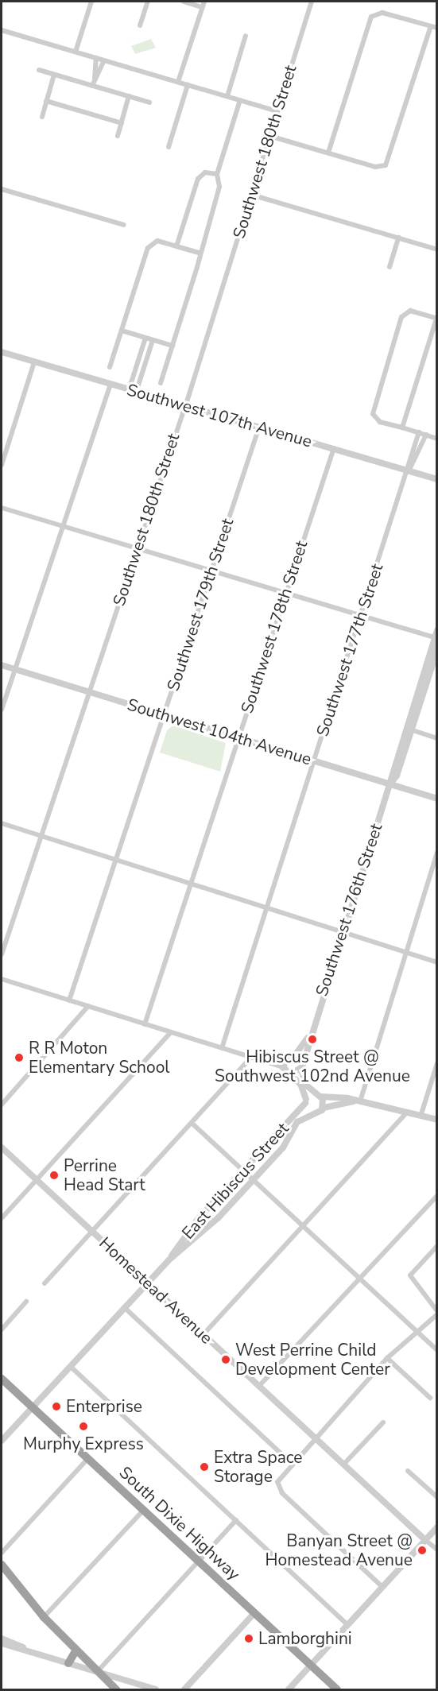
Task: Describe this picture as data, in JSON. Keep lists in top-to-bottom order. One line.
{"streets":{"highway":["South Dixie Highway"],"street":["Southwest 180th Street","Southwest 107th Avenue","Southwest 179th Street","Southwest 178th Street","Southwest 177th Street","Southwest 104th Avenue","Southwest 176th Street","East Hibiscus Street","Homestead Avenue"]},"crossings":[["Southwest 180th Street","Southwest 107th Avenue"],["Southwest 180th Street","Southwest 104th Avenue"],["Southwest 107th Avenue","Southwest 179th Street"],["Southwest 107th Avenue","Southwest 178th Street"],["Southwest 107th Avenue","Southwest 177th Street"],["Southwest 179th Street","Southwest 104th Avenue"],["Southwest 178th Street","Southwest 104th Avenue"],["Southwest 177th Street","Southwest 104th Avenue"],["Southwest 104th Avenue","Southwest 176th Street"],["East Hibiscus Street","Homestead Avenue"],["East Hibiscus Street","South Dixie Highway"]],"places":["Hibiscus Street @ Southwest 102nd Avenue","R R Moton Elementary School","Perrine Head Start","West Perrine Child Development Center","Enterprise","Murphy Express","Extra Space Storage","Banyan Street @ Homestead Avenue","Lamborghini"]}
